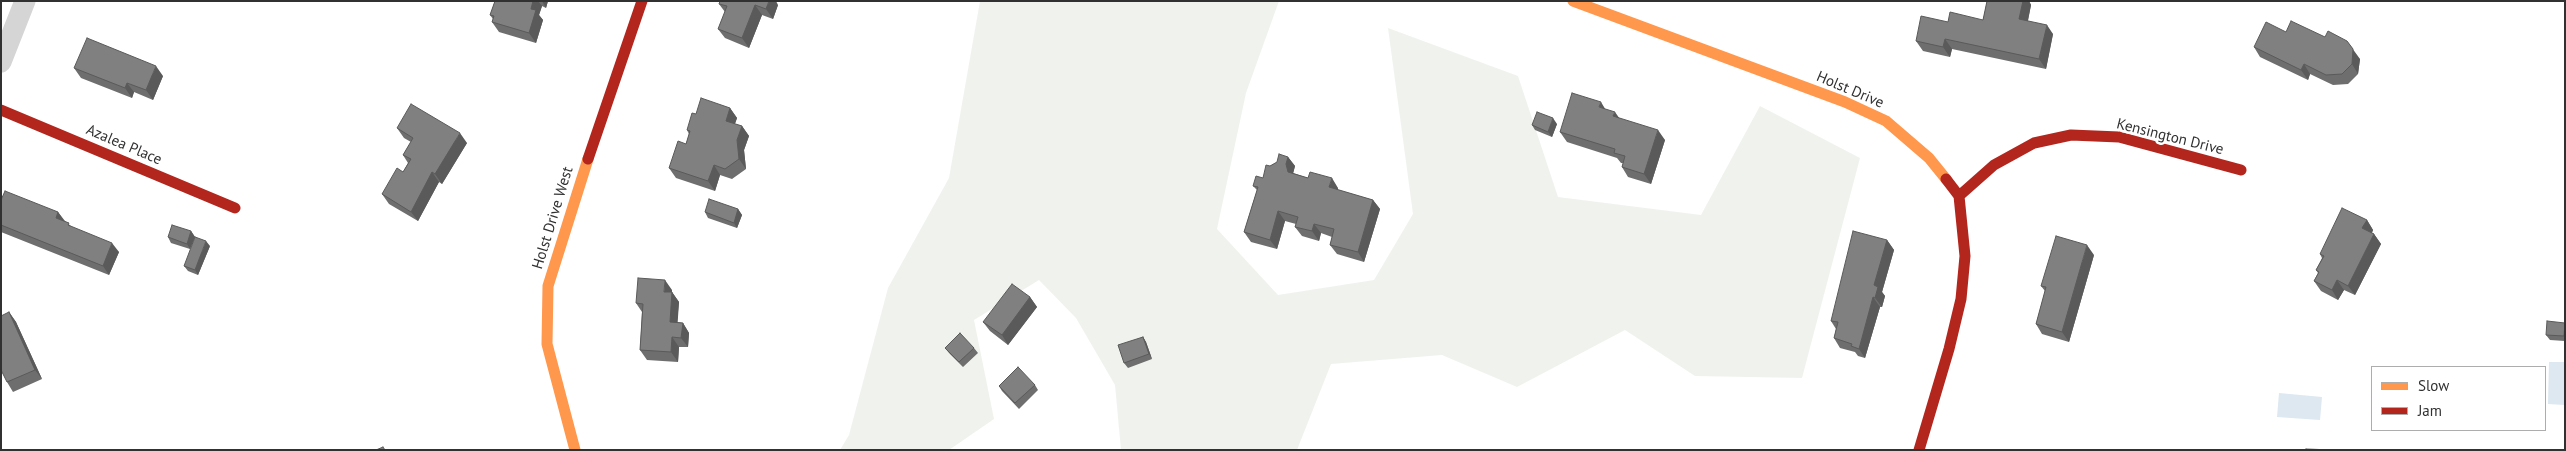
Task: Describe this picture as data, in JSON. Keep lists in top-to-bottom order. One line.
{"streets":{"street":["Holst Drive","Kensington Drive","Azalea Place","Holst Drive West"]},"crossings":[["Holst Drive","Kensington Drive"]],"legend":["Slow","Jam"]}
